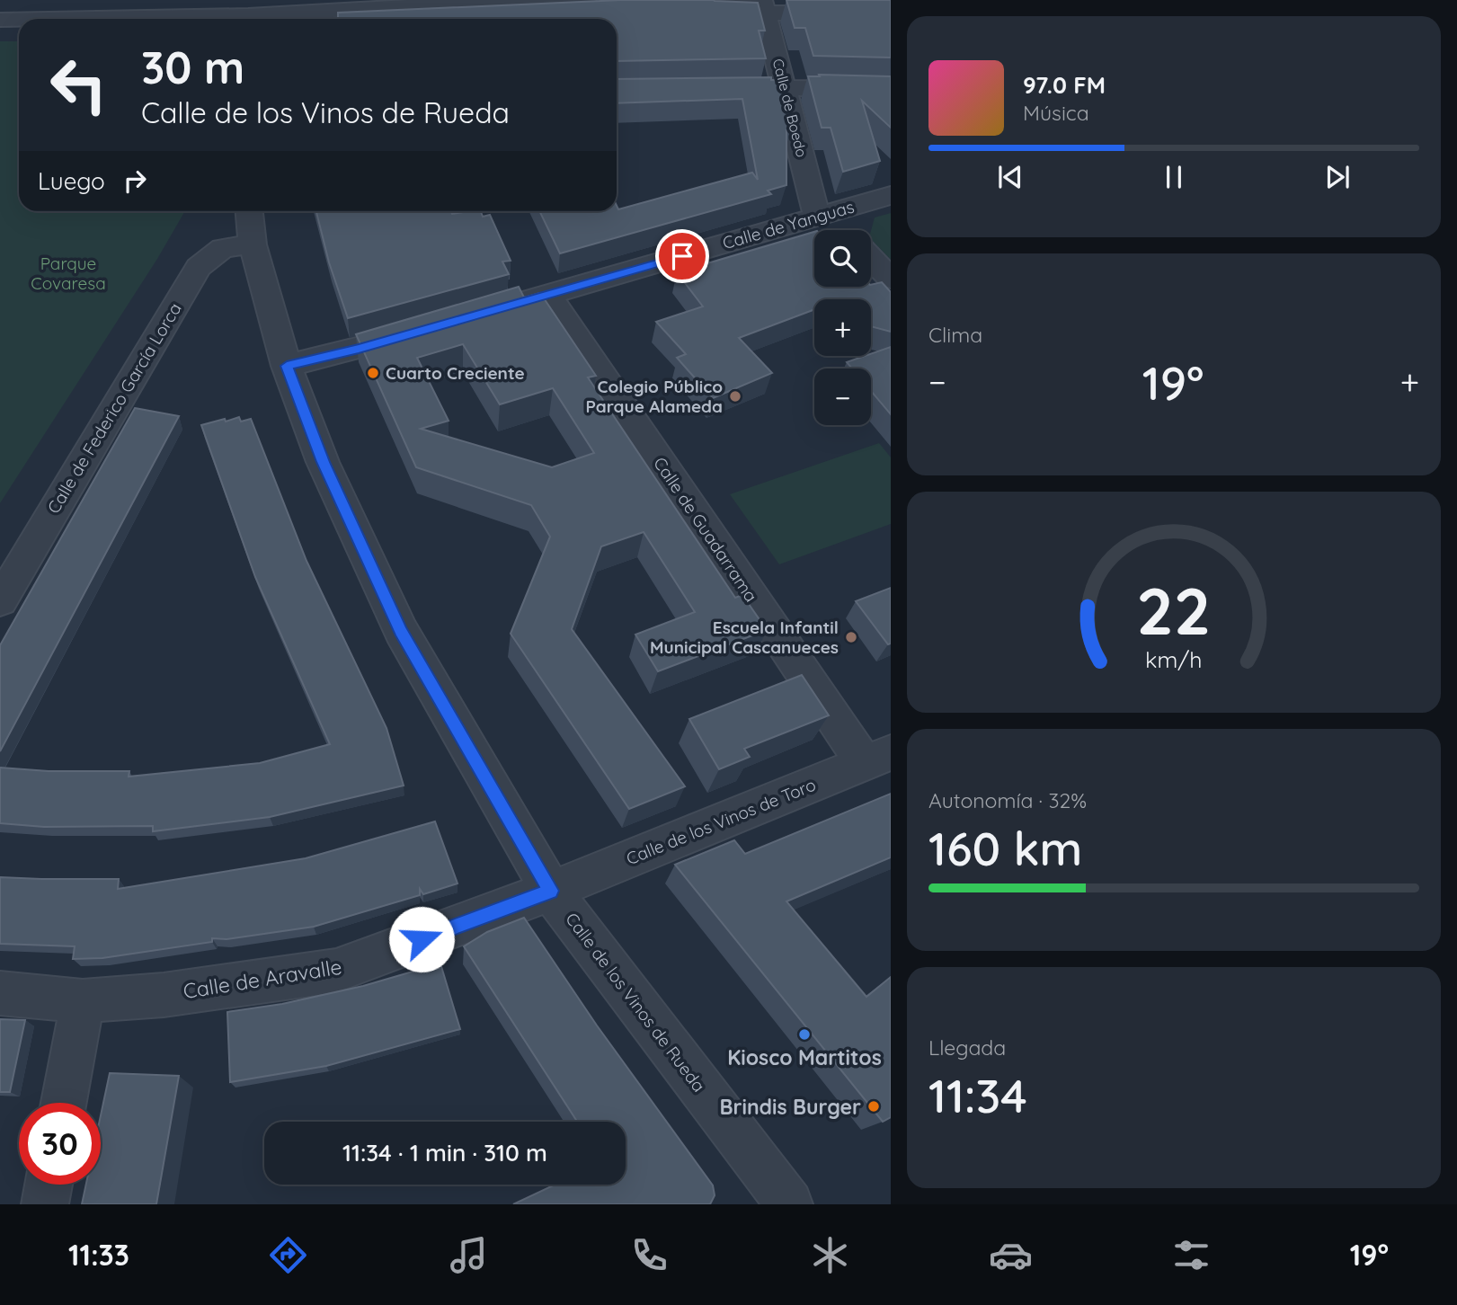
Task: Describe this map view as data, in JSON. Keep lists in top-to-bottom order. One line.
{"streets":{"street":["Calle de Boedo","Calle de Yanguas","Calle de Federico García Lorca","Calle de Guadarrama","Calle de los Vinos de Toro","Calle de Aravalle","Calle de los Vinos de Rueda"]},"crossings":[["Calle de Boedo","Calle de Yanguas"],["Calle de Yanguas","Calle de Guadarrama"],["Calle de Federico García Lorca","Calle de los Vinos de Rueda"],["Calle de Guadarrama","Calle de los Vinos de Toro"],["Calle de los Vinos de Toro","Calle de Aravalle"],["Calle de los Vinos de Toro","Calle de los Vinos de Rueda"],["Calle de Aravalle","Calle de los Vinos de Rueda"]],"parks":["Parque Covaresa"],"places":["Cuarto Creciente","Colegio Público Parque Alameda","Escuela Infantil Municipal Cascanueces","Kiosco Martitos","Brindis Burger"],"page":{"turn":["30 m","Calle de los Vinos de Rueda"],"song":["97.0 FM","Música"],"then":"Luego","map_buttons":["+","−"],"tile":["Clima",["Autonomía · 32%","160 km"],["Llegada","11:34"]],"heat":["−","19°","+"],"limit":"30","trip":"11:34 · 1 min · 310 m","tabs":["11:33","19°"],"gauge":["22","km/h"]}}
